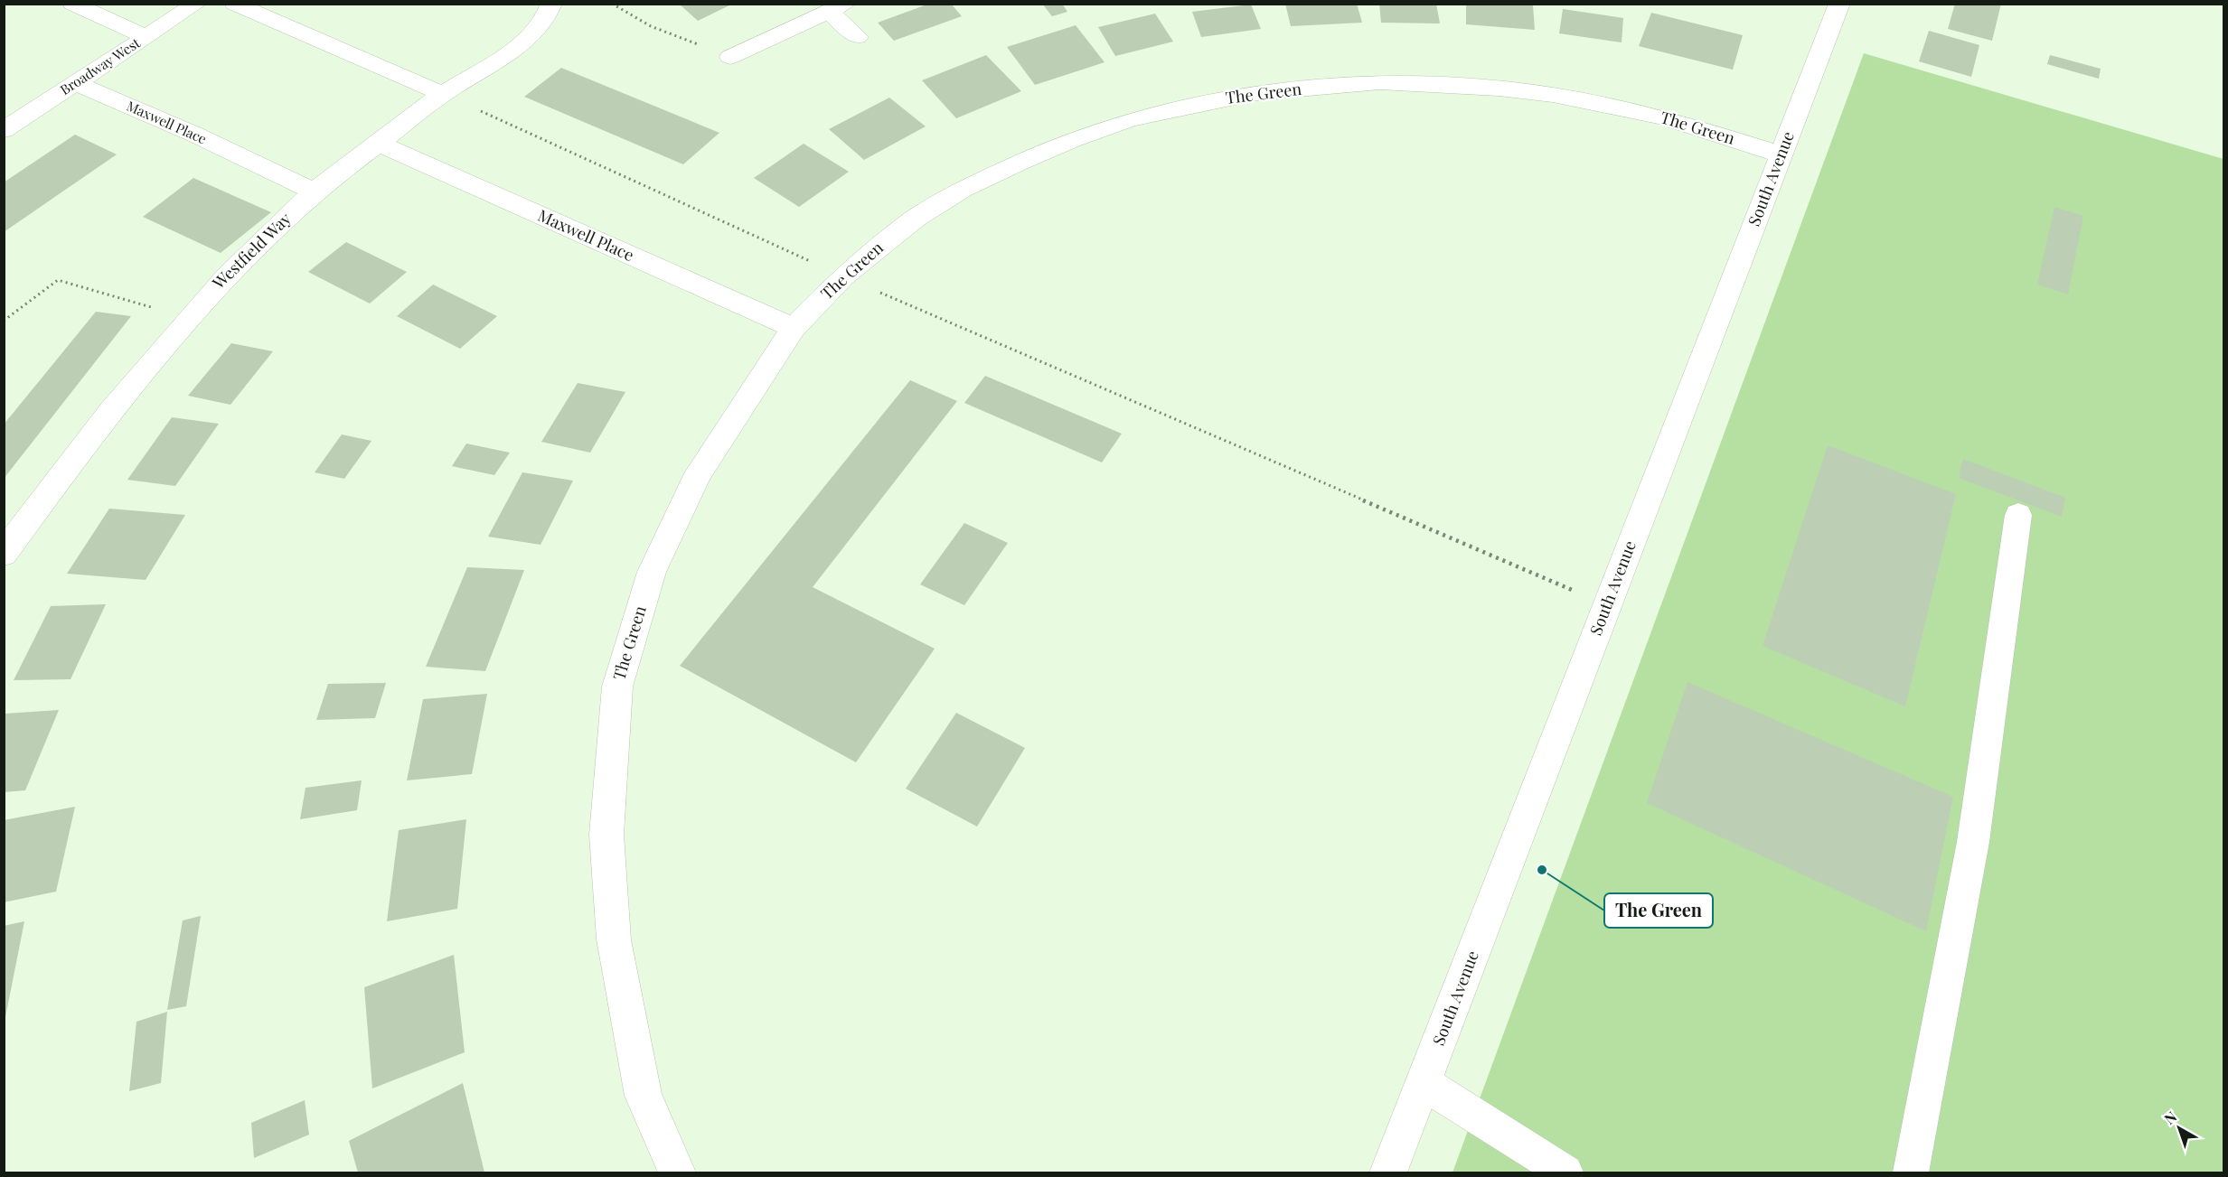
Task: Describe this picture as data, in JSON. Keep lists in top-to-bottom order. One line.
{"streets":{"street":["Broadway West","The Green","Maxwell Place","South Avenue","Westfield Way"]},"crossings":[["Broadway West","Maxwell Place"],["The Green","Maxwell Place"],["The Green","South Avenue"],["Maxwell Place","Westfield Way"]],"places":["The Green"],"north":"top left"}
